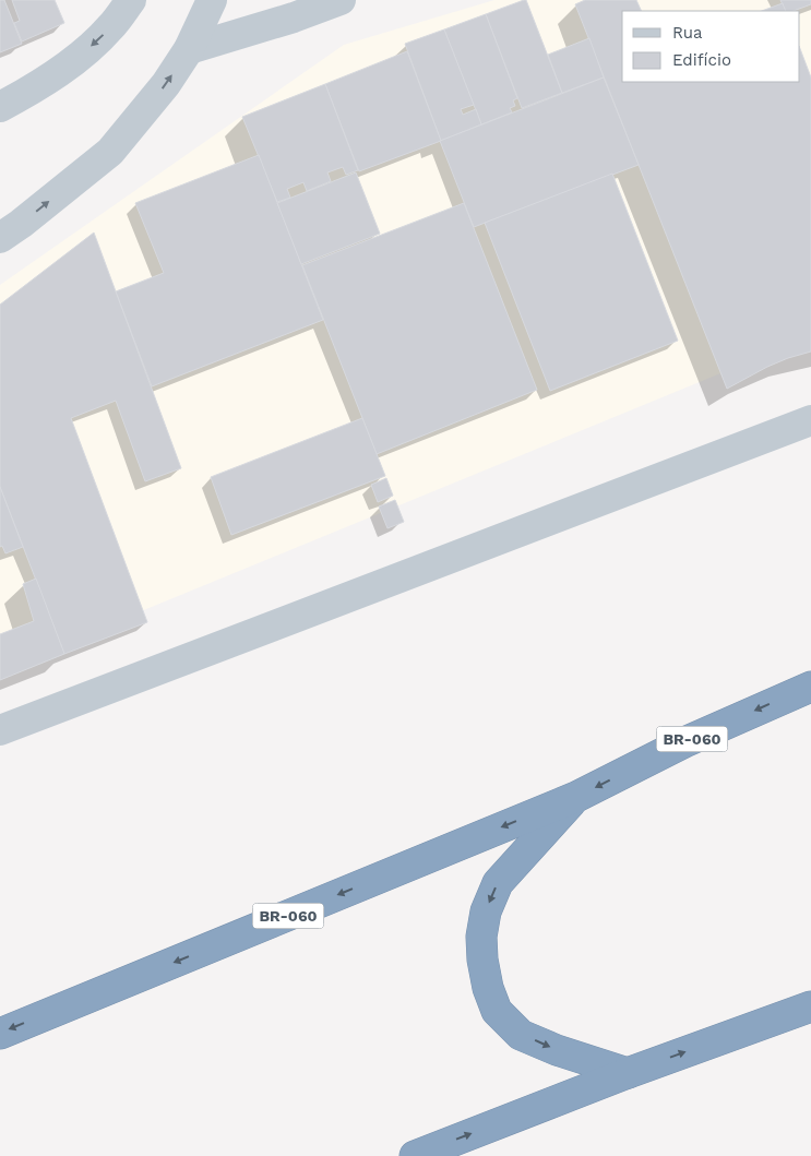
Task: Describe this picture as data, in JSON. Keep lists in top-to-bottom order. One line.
{"streets":{"highway":["BR-060"]},"legend":["Rua","Edifício"]}
